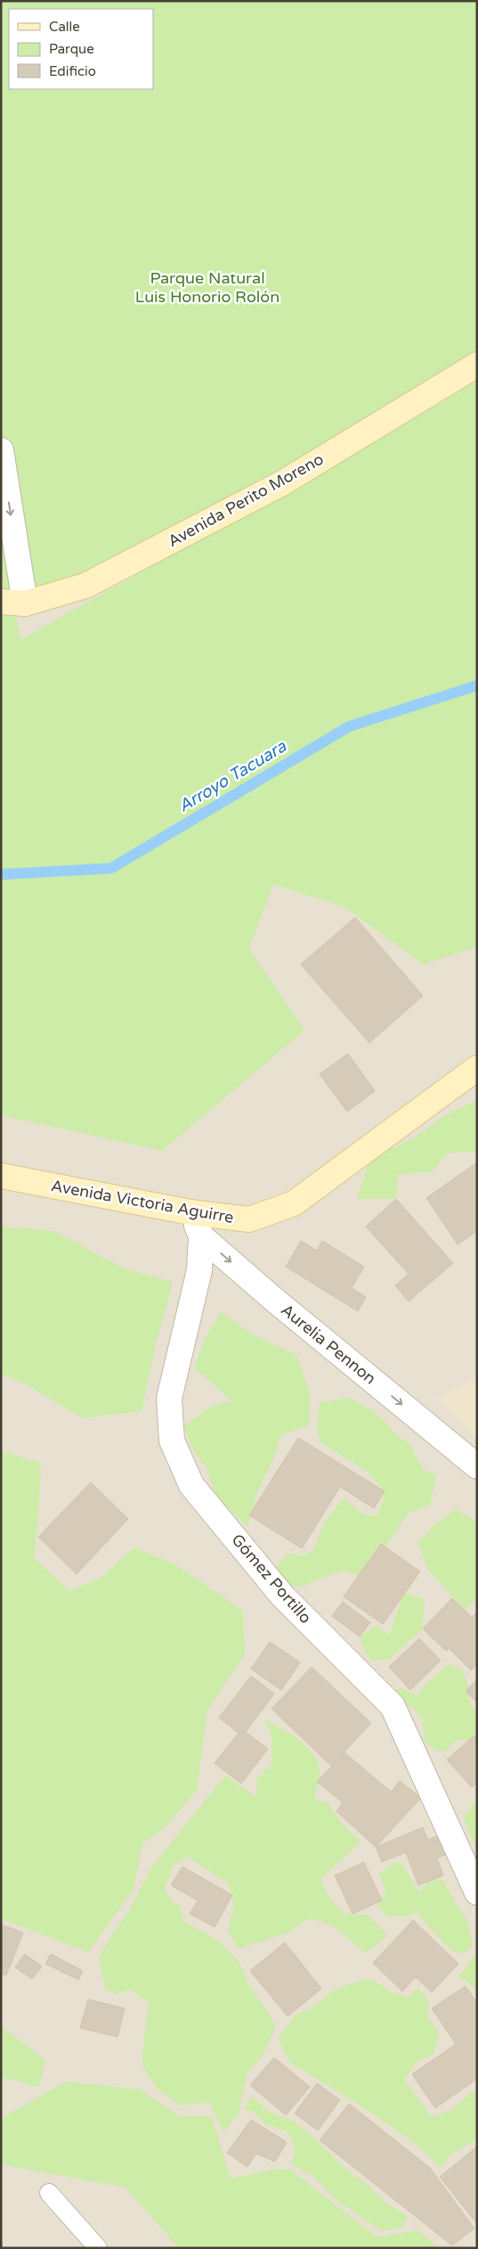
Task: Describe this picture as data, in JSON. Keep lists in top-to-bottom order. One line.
{"streets":{"main road":["Avenida Perito Moreno","Avenida Victoria Aguirre"],"street":["Aurelia Pennon","Gómez Portillo"]},"crossings":[["Avenida Victoria Aguirre","Aurelia Pennon"],["Aurelia Pennon","Gómez Portillo"]],"one_way":["Aurelia Pennon"],"water":["Arroyo Tacuara"],"parks":["Parque Natural Luis Honorio Rolón"],"legend":["Calle","Parque","Edificio"]}
